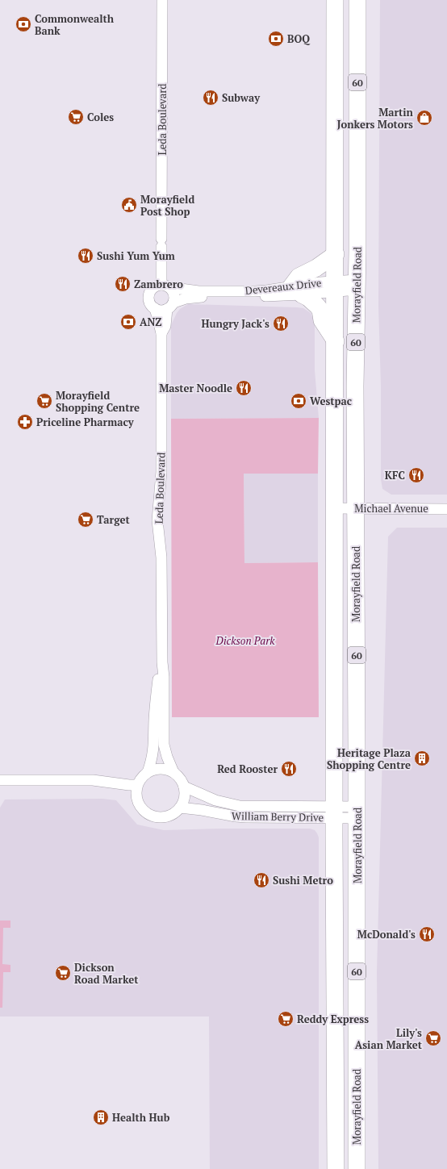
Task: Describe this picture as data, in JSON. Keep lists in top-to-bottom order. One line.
{"streets":{"main road":["60","Morayfield Road"],"street":["Leda Boulevard","Devereaux Drive","Michael Avenue","William Berry Drive"]},"crossings":[["Leda Boulevard","Devereaux Drive"],["Leda Boulevard","William Berry Drive"],["Morayfield Road","Devereaux Drive"],["Morayfield Road","Michael Avenue"],["Morayfield Road","William Berry Drive"]],"parks":["Dickson Park"],"places":{"bank":["Commonwealth Bank","BOQ","ANZ","Westpac"],"restaurant":["Subway","Sushi Yum Yum","Zambrero","Hungry Jack's","Master Noodle","KFC","Red Rooster","Sushi Metro","McDonald's"],"supermarket":["Coles","Morayfield Shopping Centre","Target","Dickson Road Market","Reddy Express","Lily's Asian Market"],"shop":["Martin Jonkers Motors"],"public building":["Morayfield Post Shop"],"pharmacy":["Priceline Pharmacy"],"building":["Heritage Plaza Shopping Centre","Health Hub"]}}
